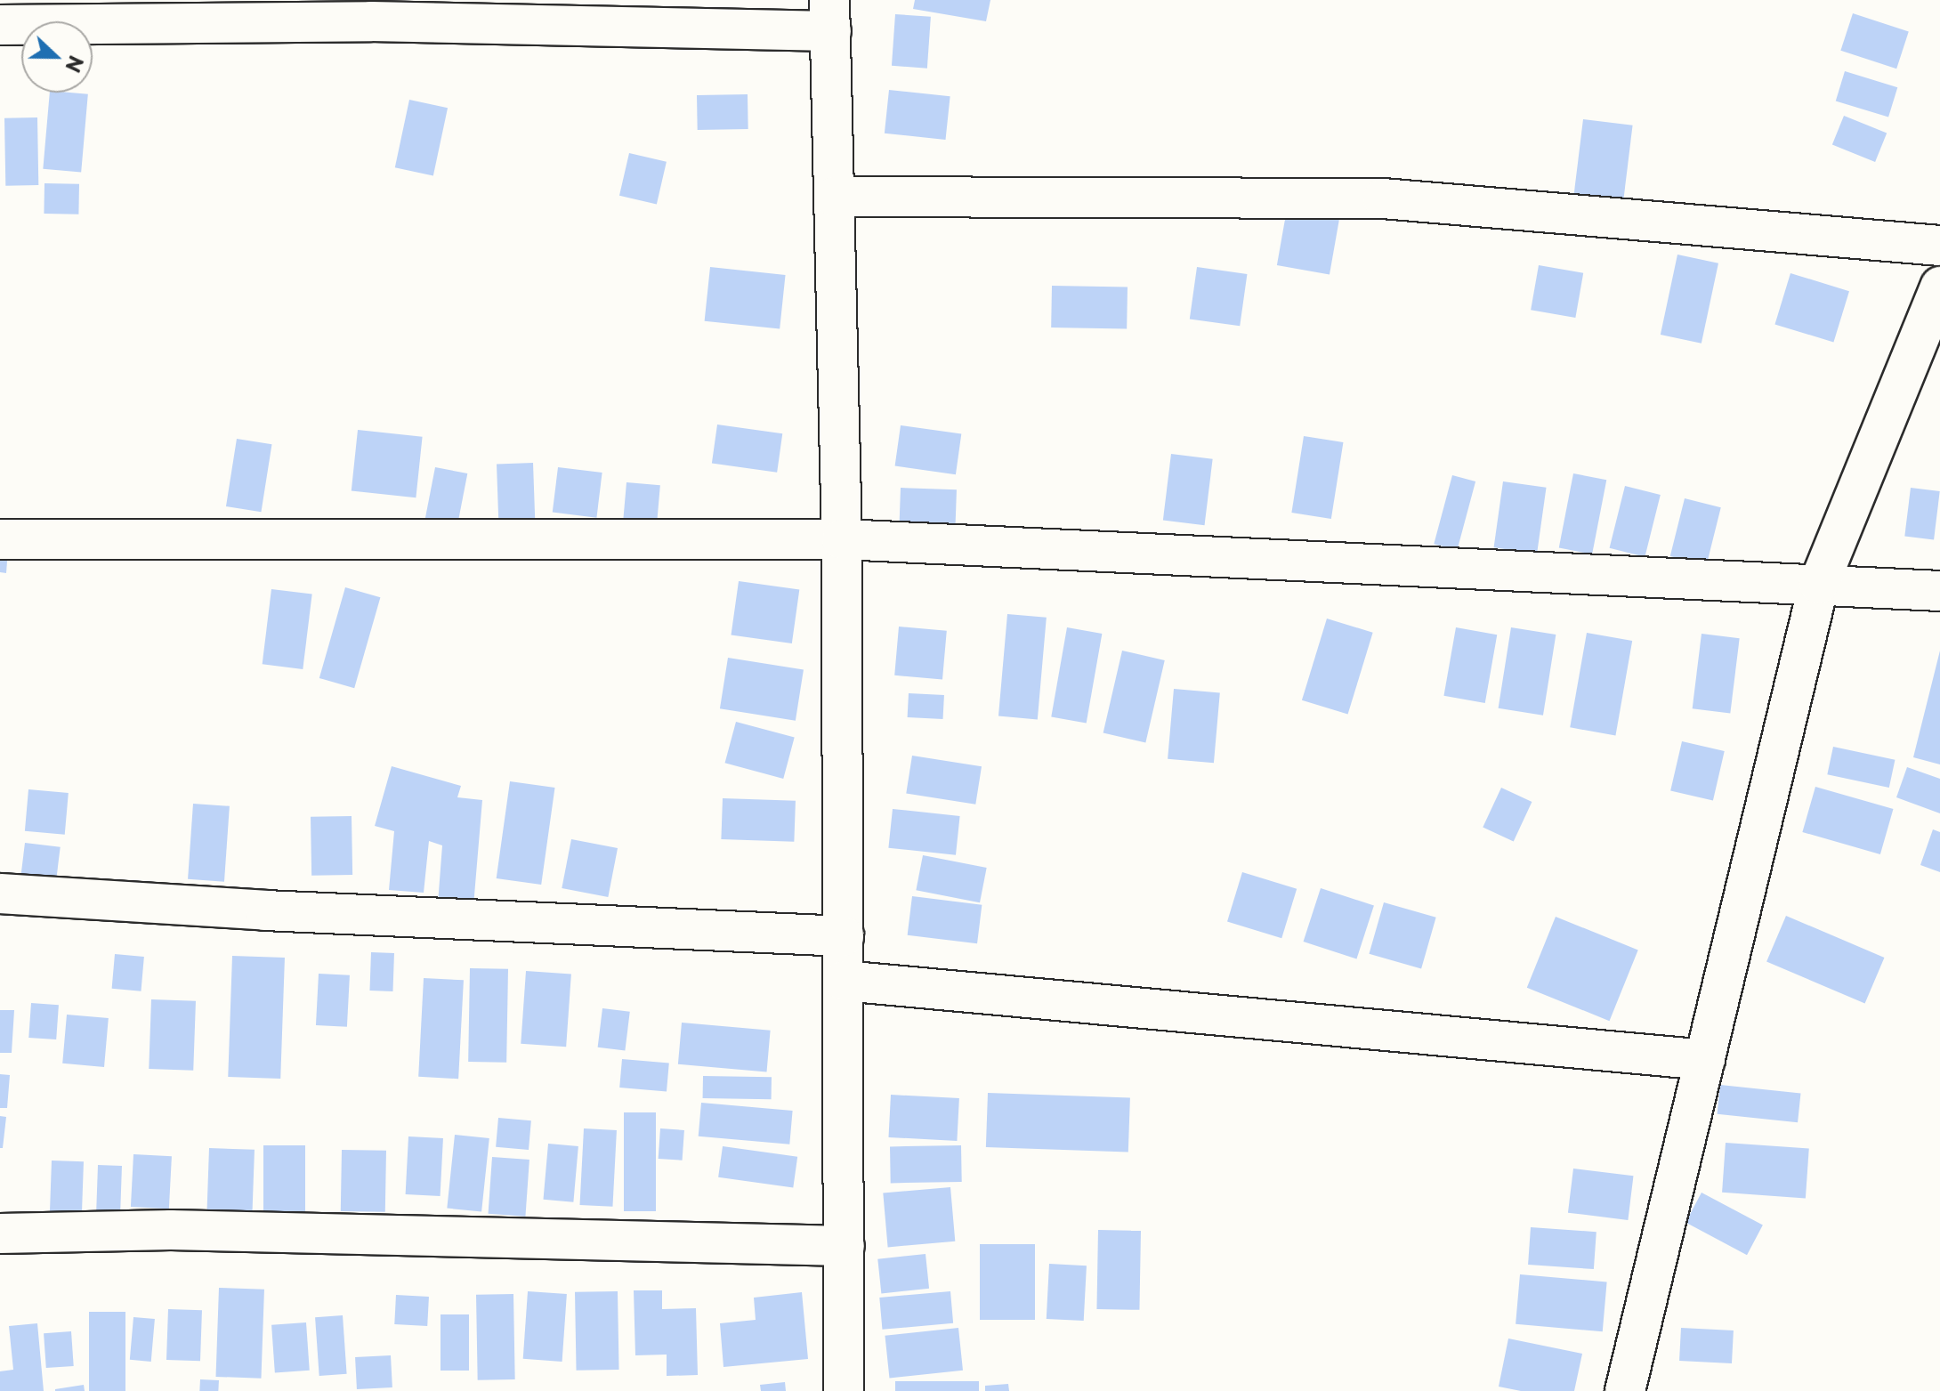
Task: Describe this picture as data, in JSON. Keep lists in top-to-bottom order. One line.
{"north":"right"}
